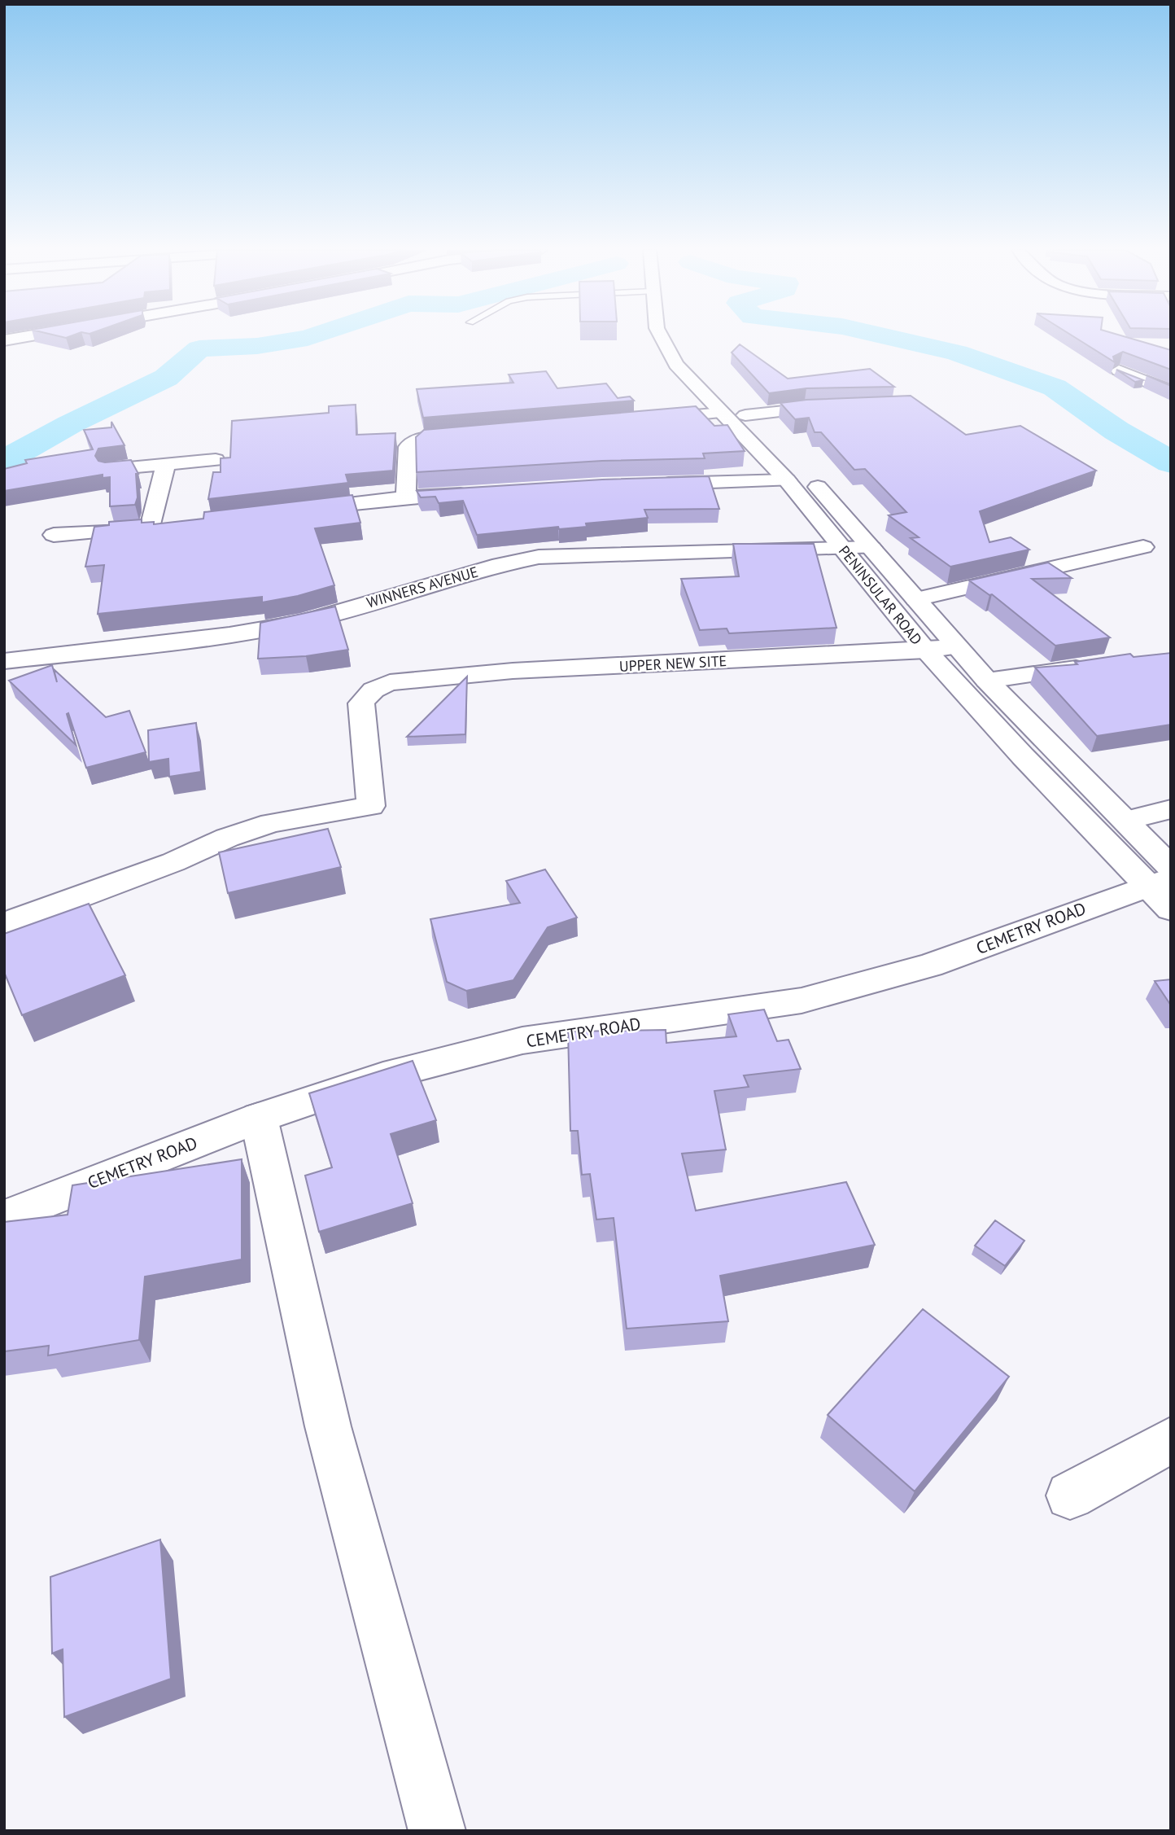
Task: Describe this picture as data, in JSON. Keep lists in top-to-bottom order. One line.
{"streets":{"street":["WINNERS AVENUE","PENINSULAR ROAD","UPPER NEW SITE","CEMETRY ROAD"]},"crossings":[["WINNERS AVENUE","PENINSULAR ROAD"],["PENINSULAR ROAD","UPPER NEW SITE"],["PENINSULAR ROAD","CEMETRY ROAD"]]}
